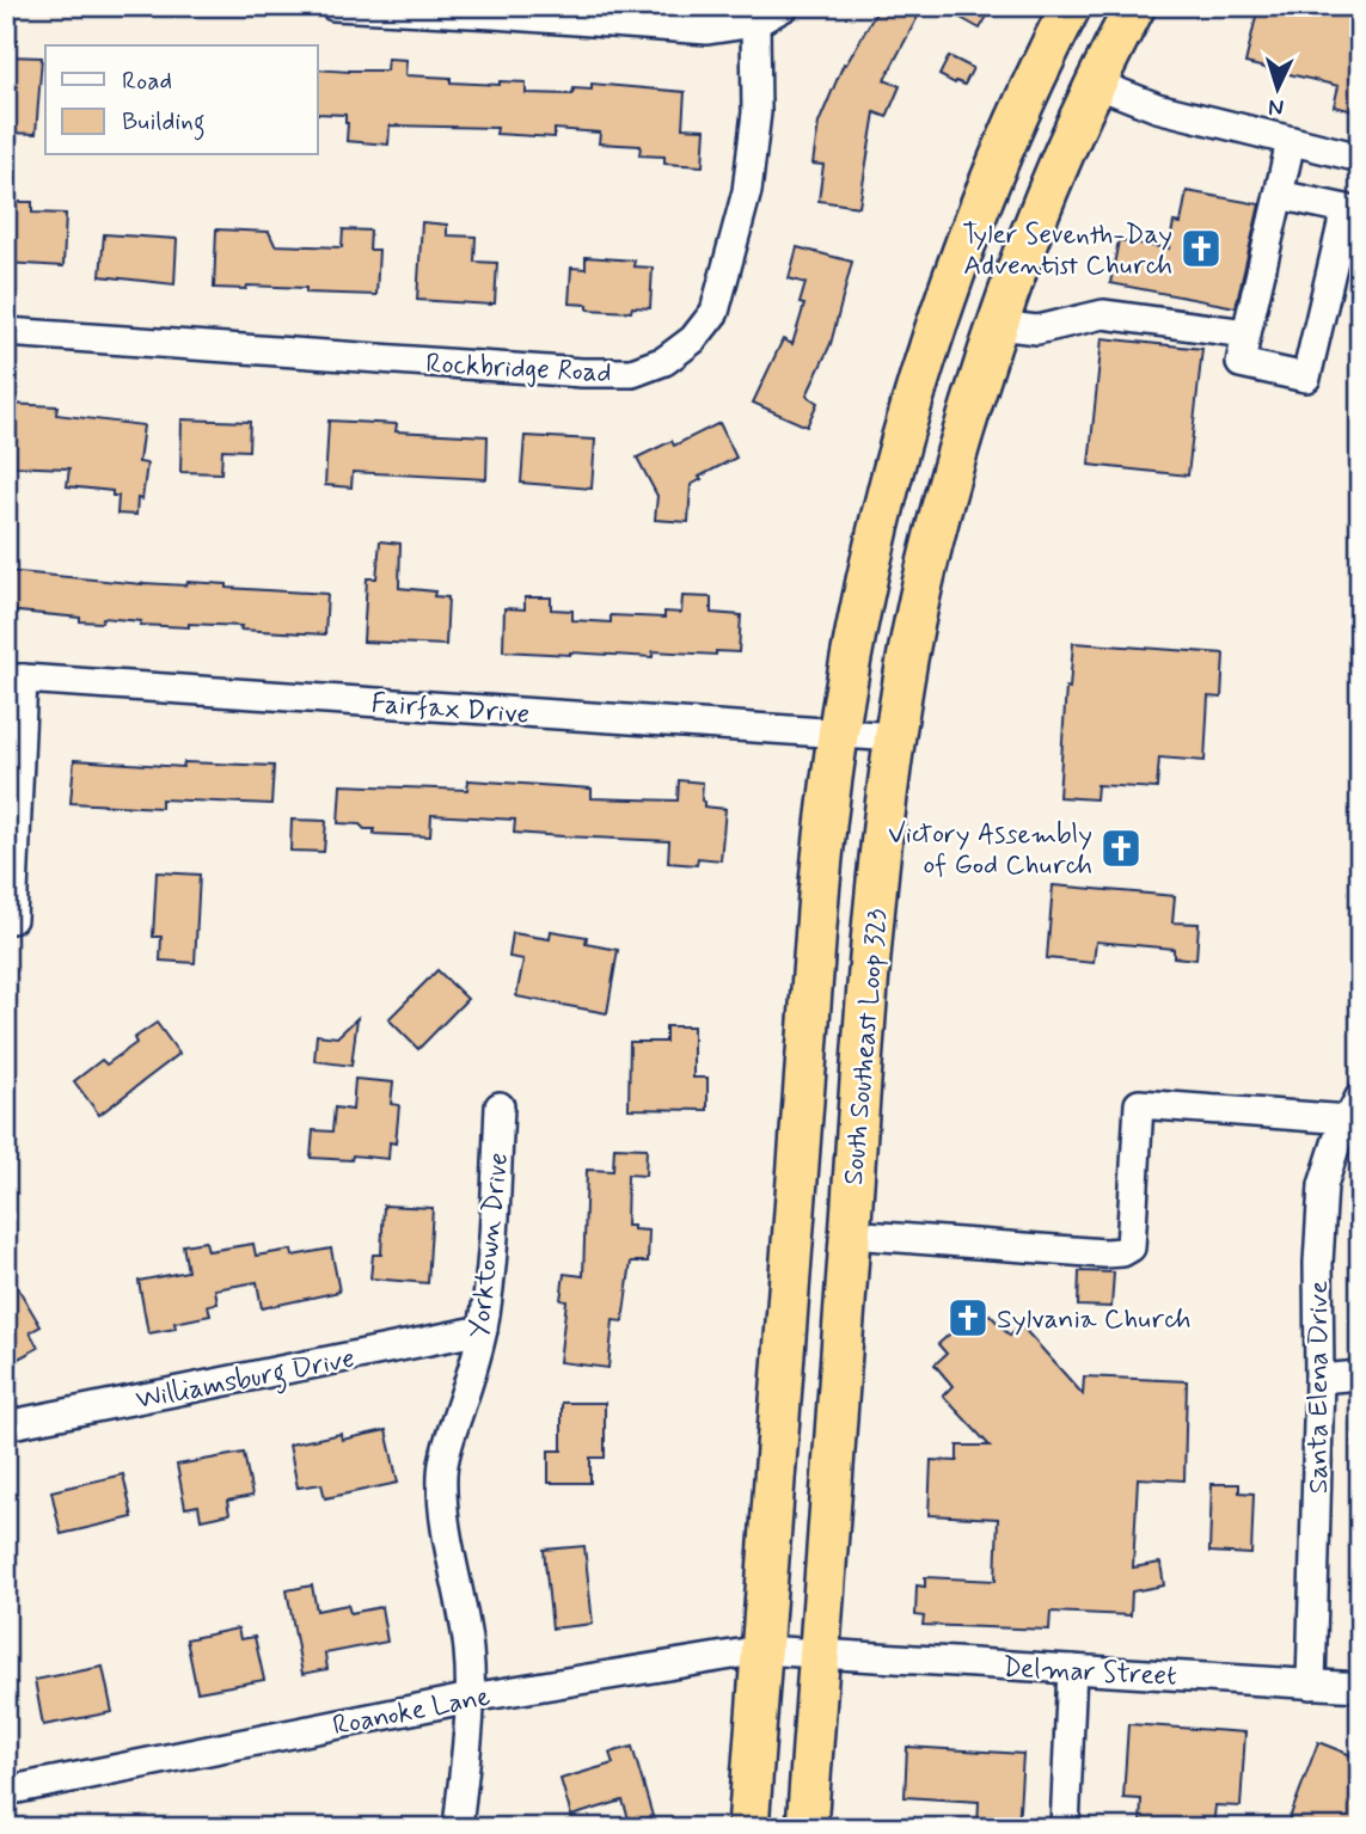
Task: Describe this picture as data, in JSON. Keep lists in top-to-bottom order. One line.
{"streets":{"highway":["South Southeast Loop 323"],"street":["Rockbridge Road","Fairfax Drive","Yorktown Drive","Williamsburg Drive","Santa Elena Drive","Delmar Street","Roanoke Lane"]},"crossings":[["Fairfax Drive","South Southeast Loop 323"],["South Southeast Loop 323","Delmar Street"],["South Southeast Loop 323","Roanoke Lane"],["Yorktown Drive","Williamsburg Drive"],["Yorktown Drive","Roanoke Lane"],["Santa Elena Drive","Delmar Street"],["Delmar Street","Roanoke Lane"]],"places":{"church":["Tyler Seventh-Day Adventist Church","Victory Assembly of God Church","Sylvania Church"]},"legend":["Road","Building"],"north":"bottom"}
